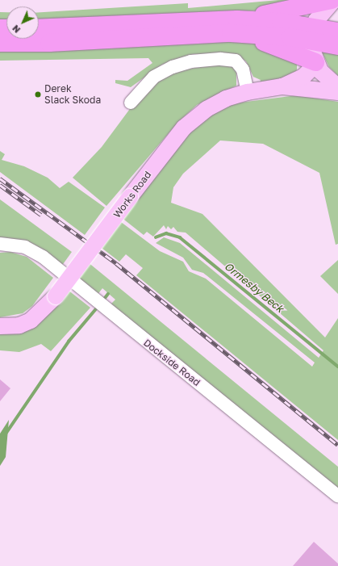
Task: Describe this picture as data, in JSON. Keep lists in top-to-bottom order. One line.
{"streets":{"main road":["Works Road"],"street":["Dockside Road"]},"water":["Ormesby Beck"],"places":["Derek Slack Skoda"],"north":"bottom left"}
